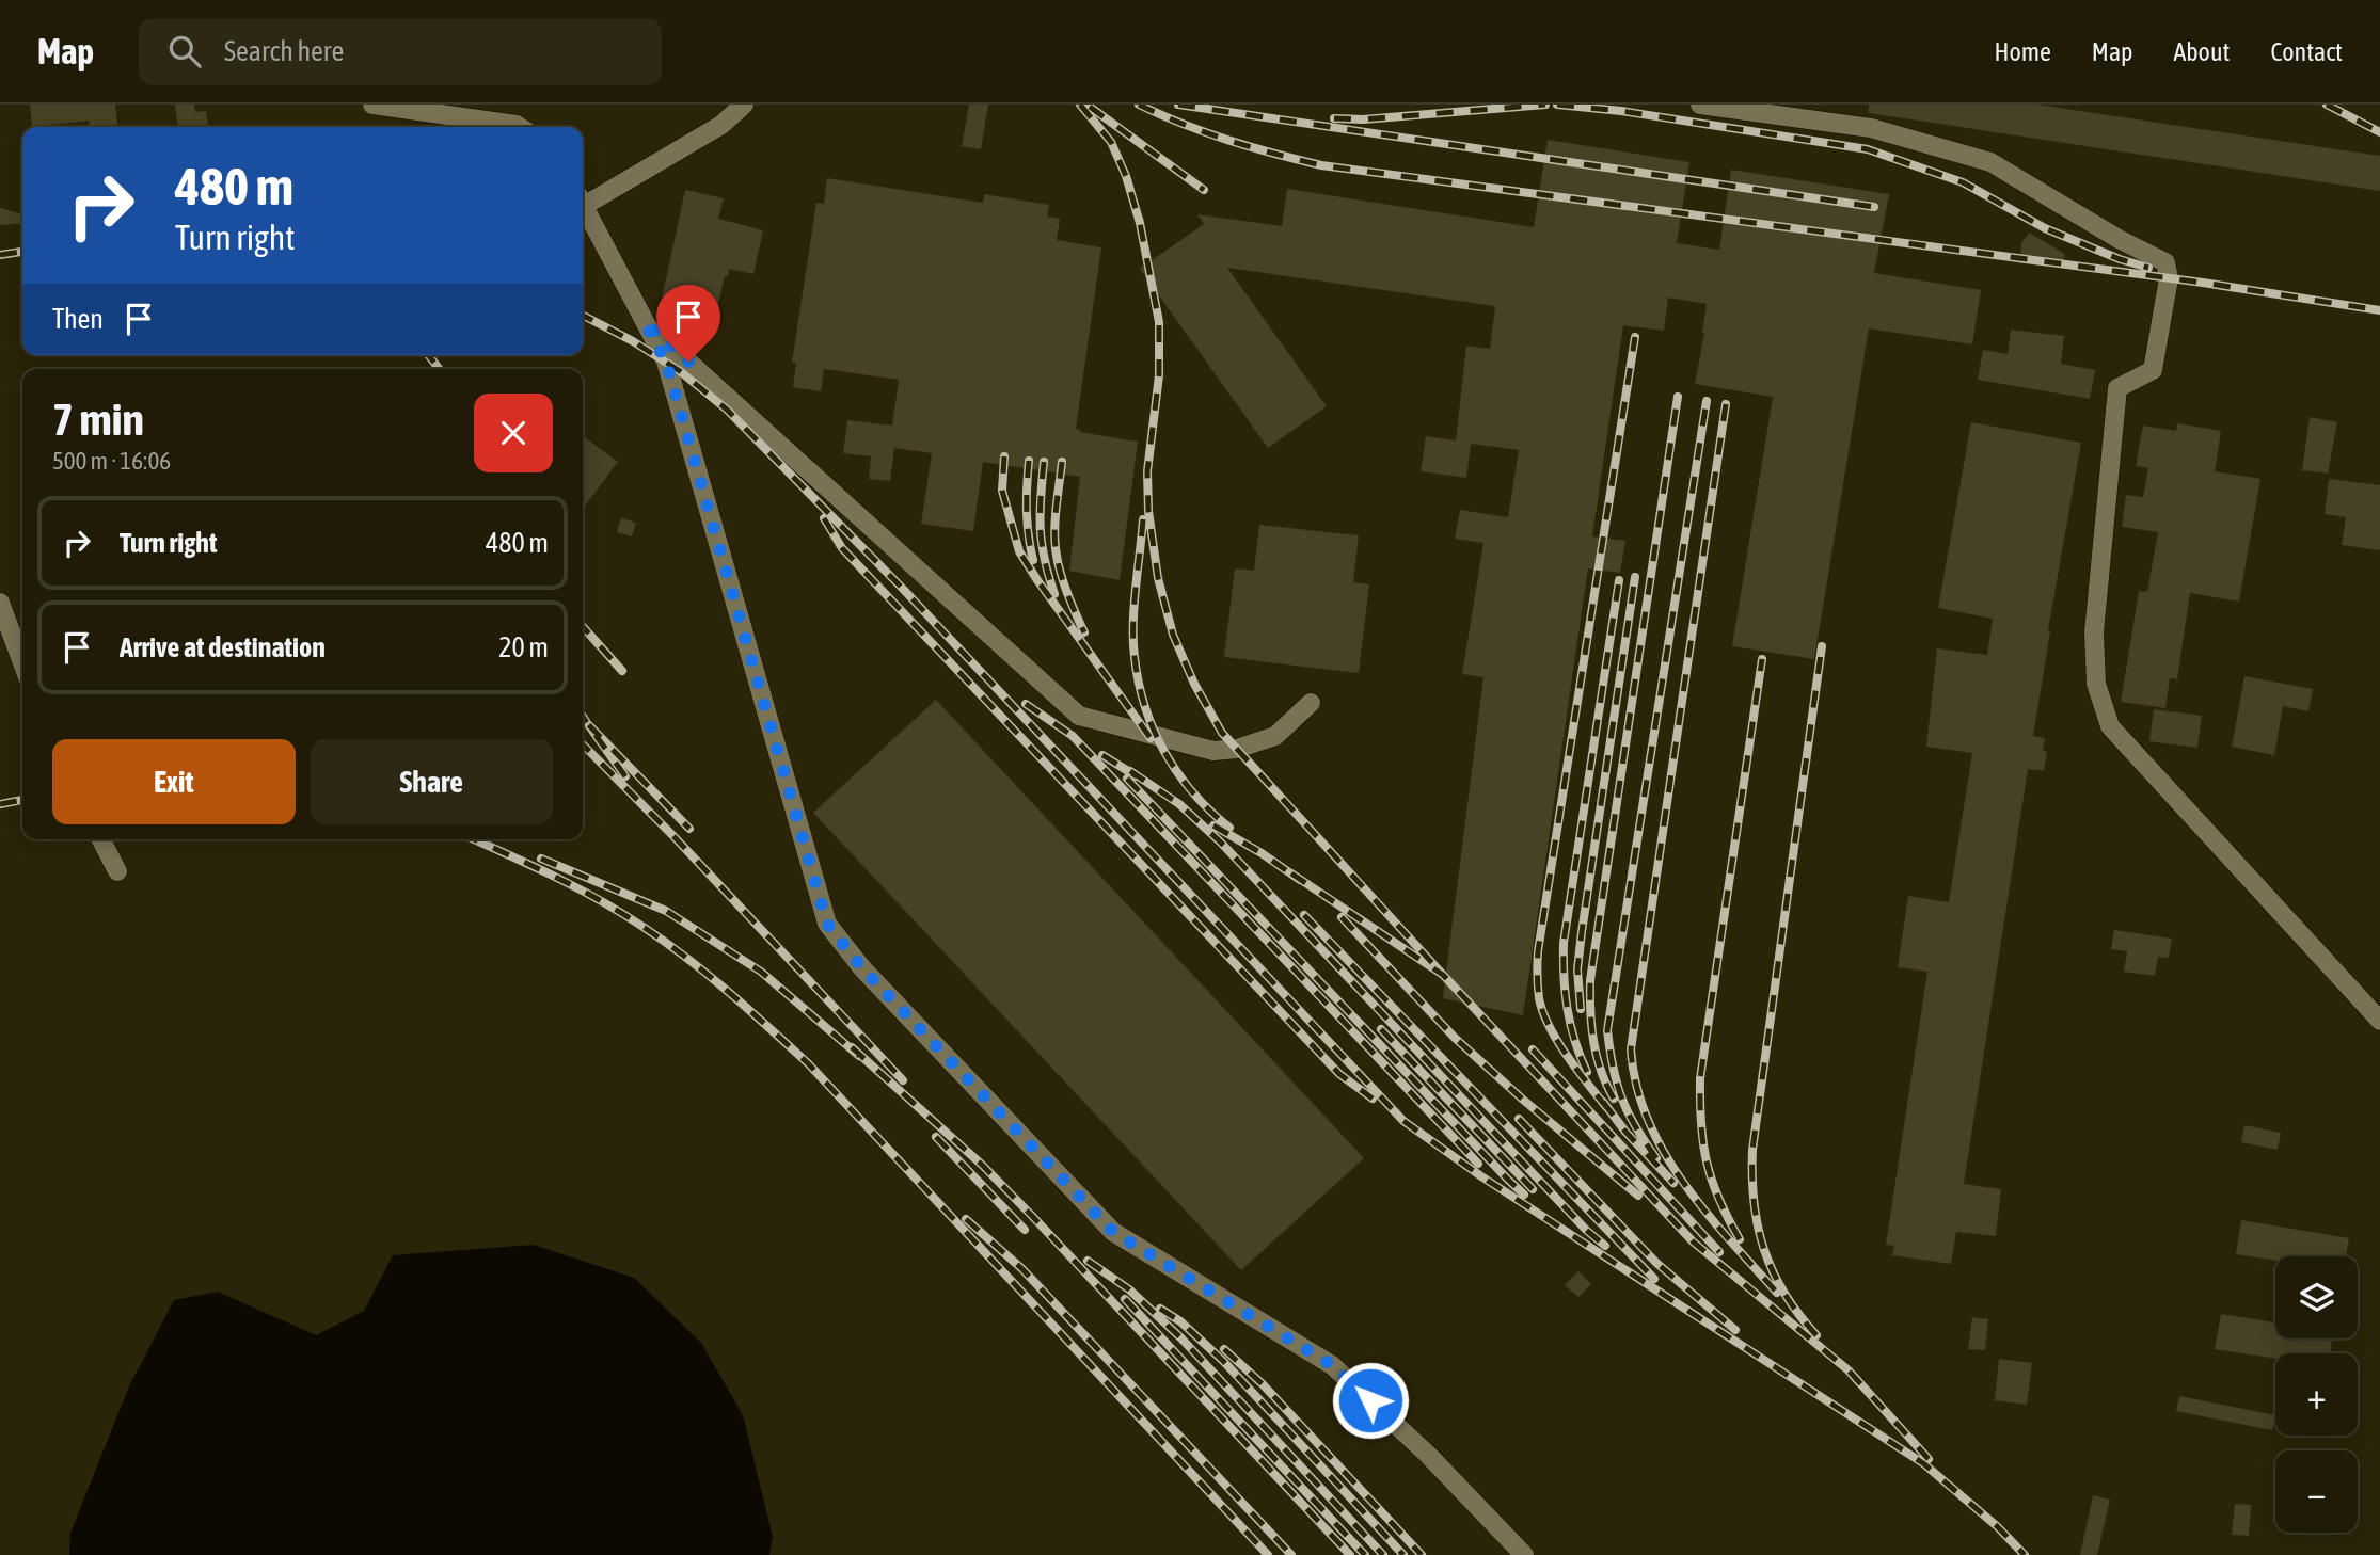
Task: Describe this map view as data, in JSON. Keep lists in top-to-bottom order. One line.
{"page":{"header":"Map","search":"Search here","nav":["Home","Map","About","Contact"],"turn":["480 m","Turn right"],"then":"Then","heading":["7 min","500 m · 16:06"],"list":[{"name":"Turn right","value":"480 m"},{"name":"Arrive at destination","value":"20 m"}],"buttons":["Exit","Share"],"map_buttons":["+","−"]}}
